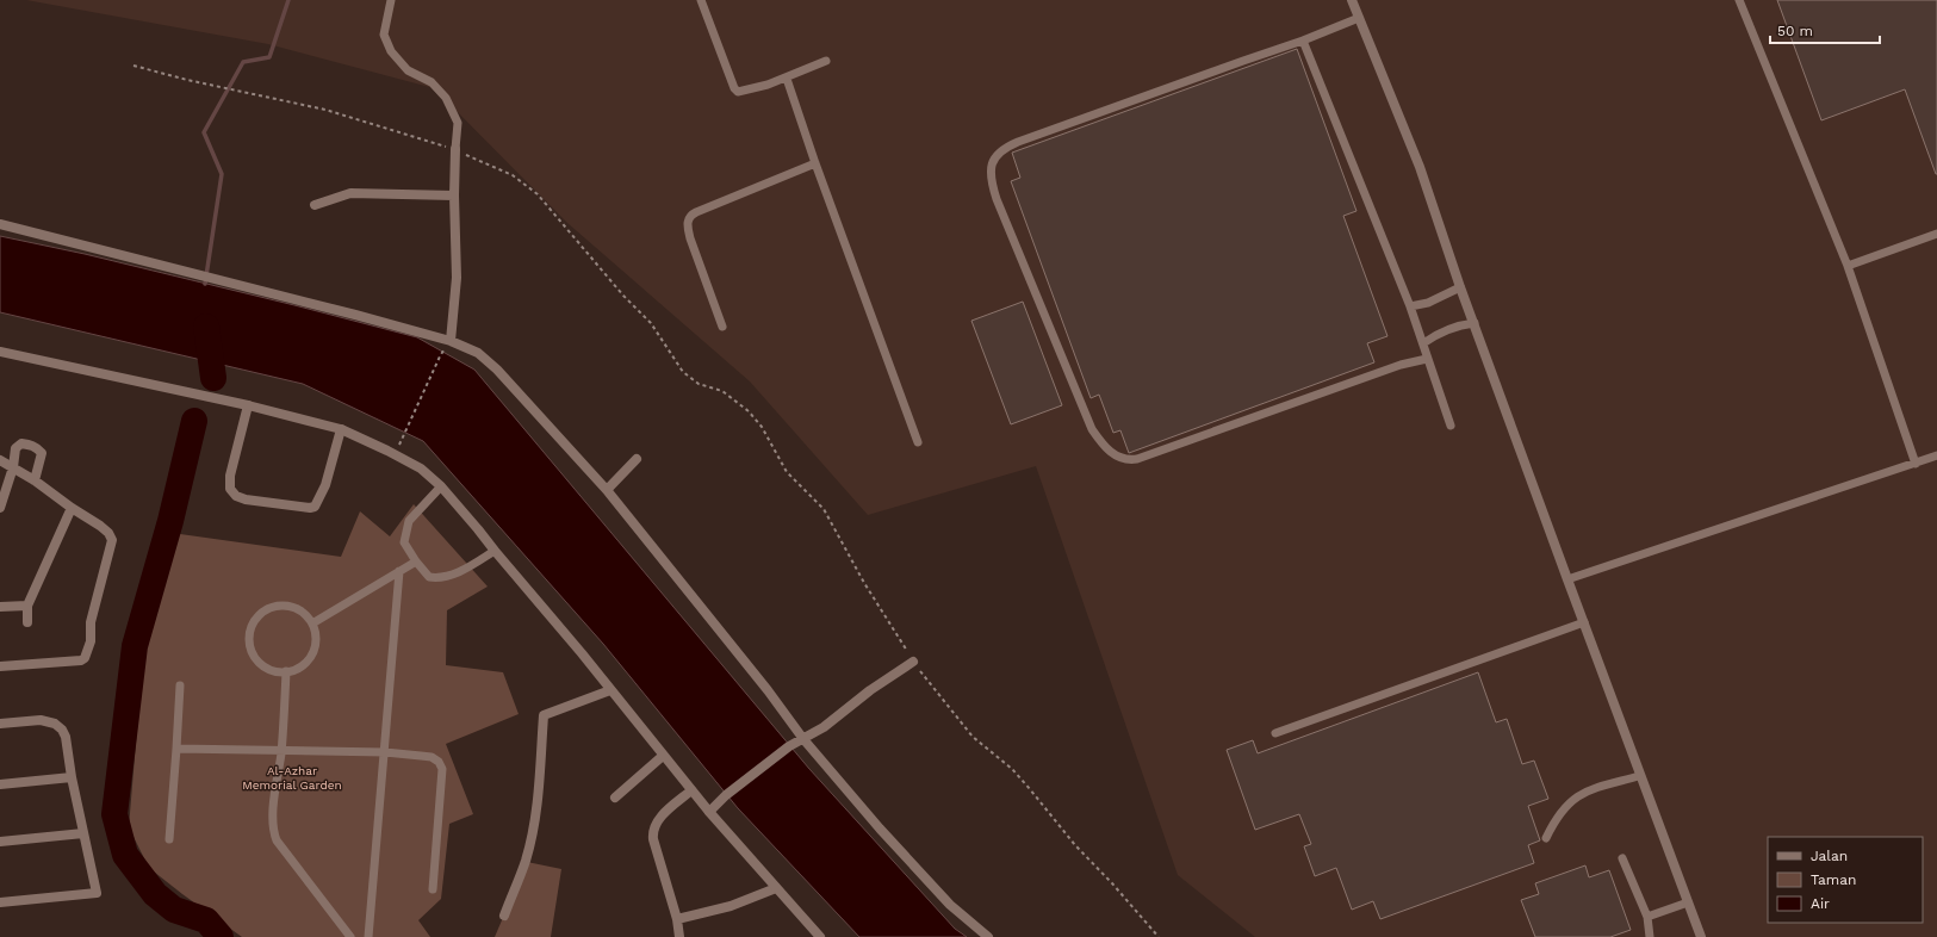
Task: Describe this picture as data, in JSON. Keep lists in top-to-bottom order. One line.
{"parks":["Al-Azhar Memorial Garden"],"legend":["Jalan","Taman","Air"],"scale_bar":"50 m"}
